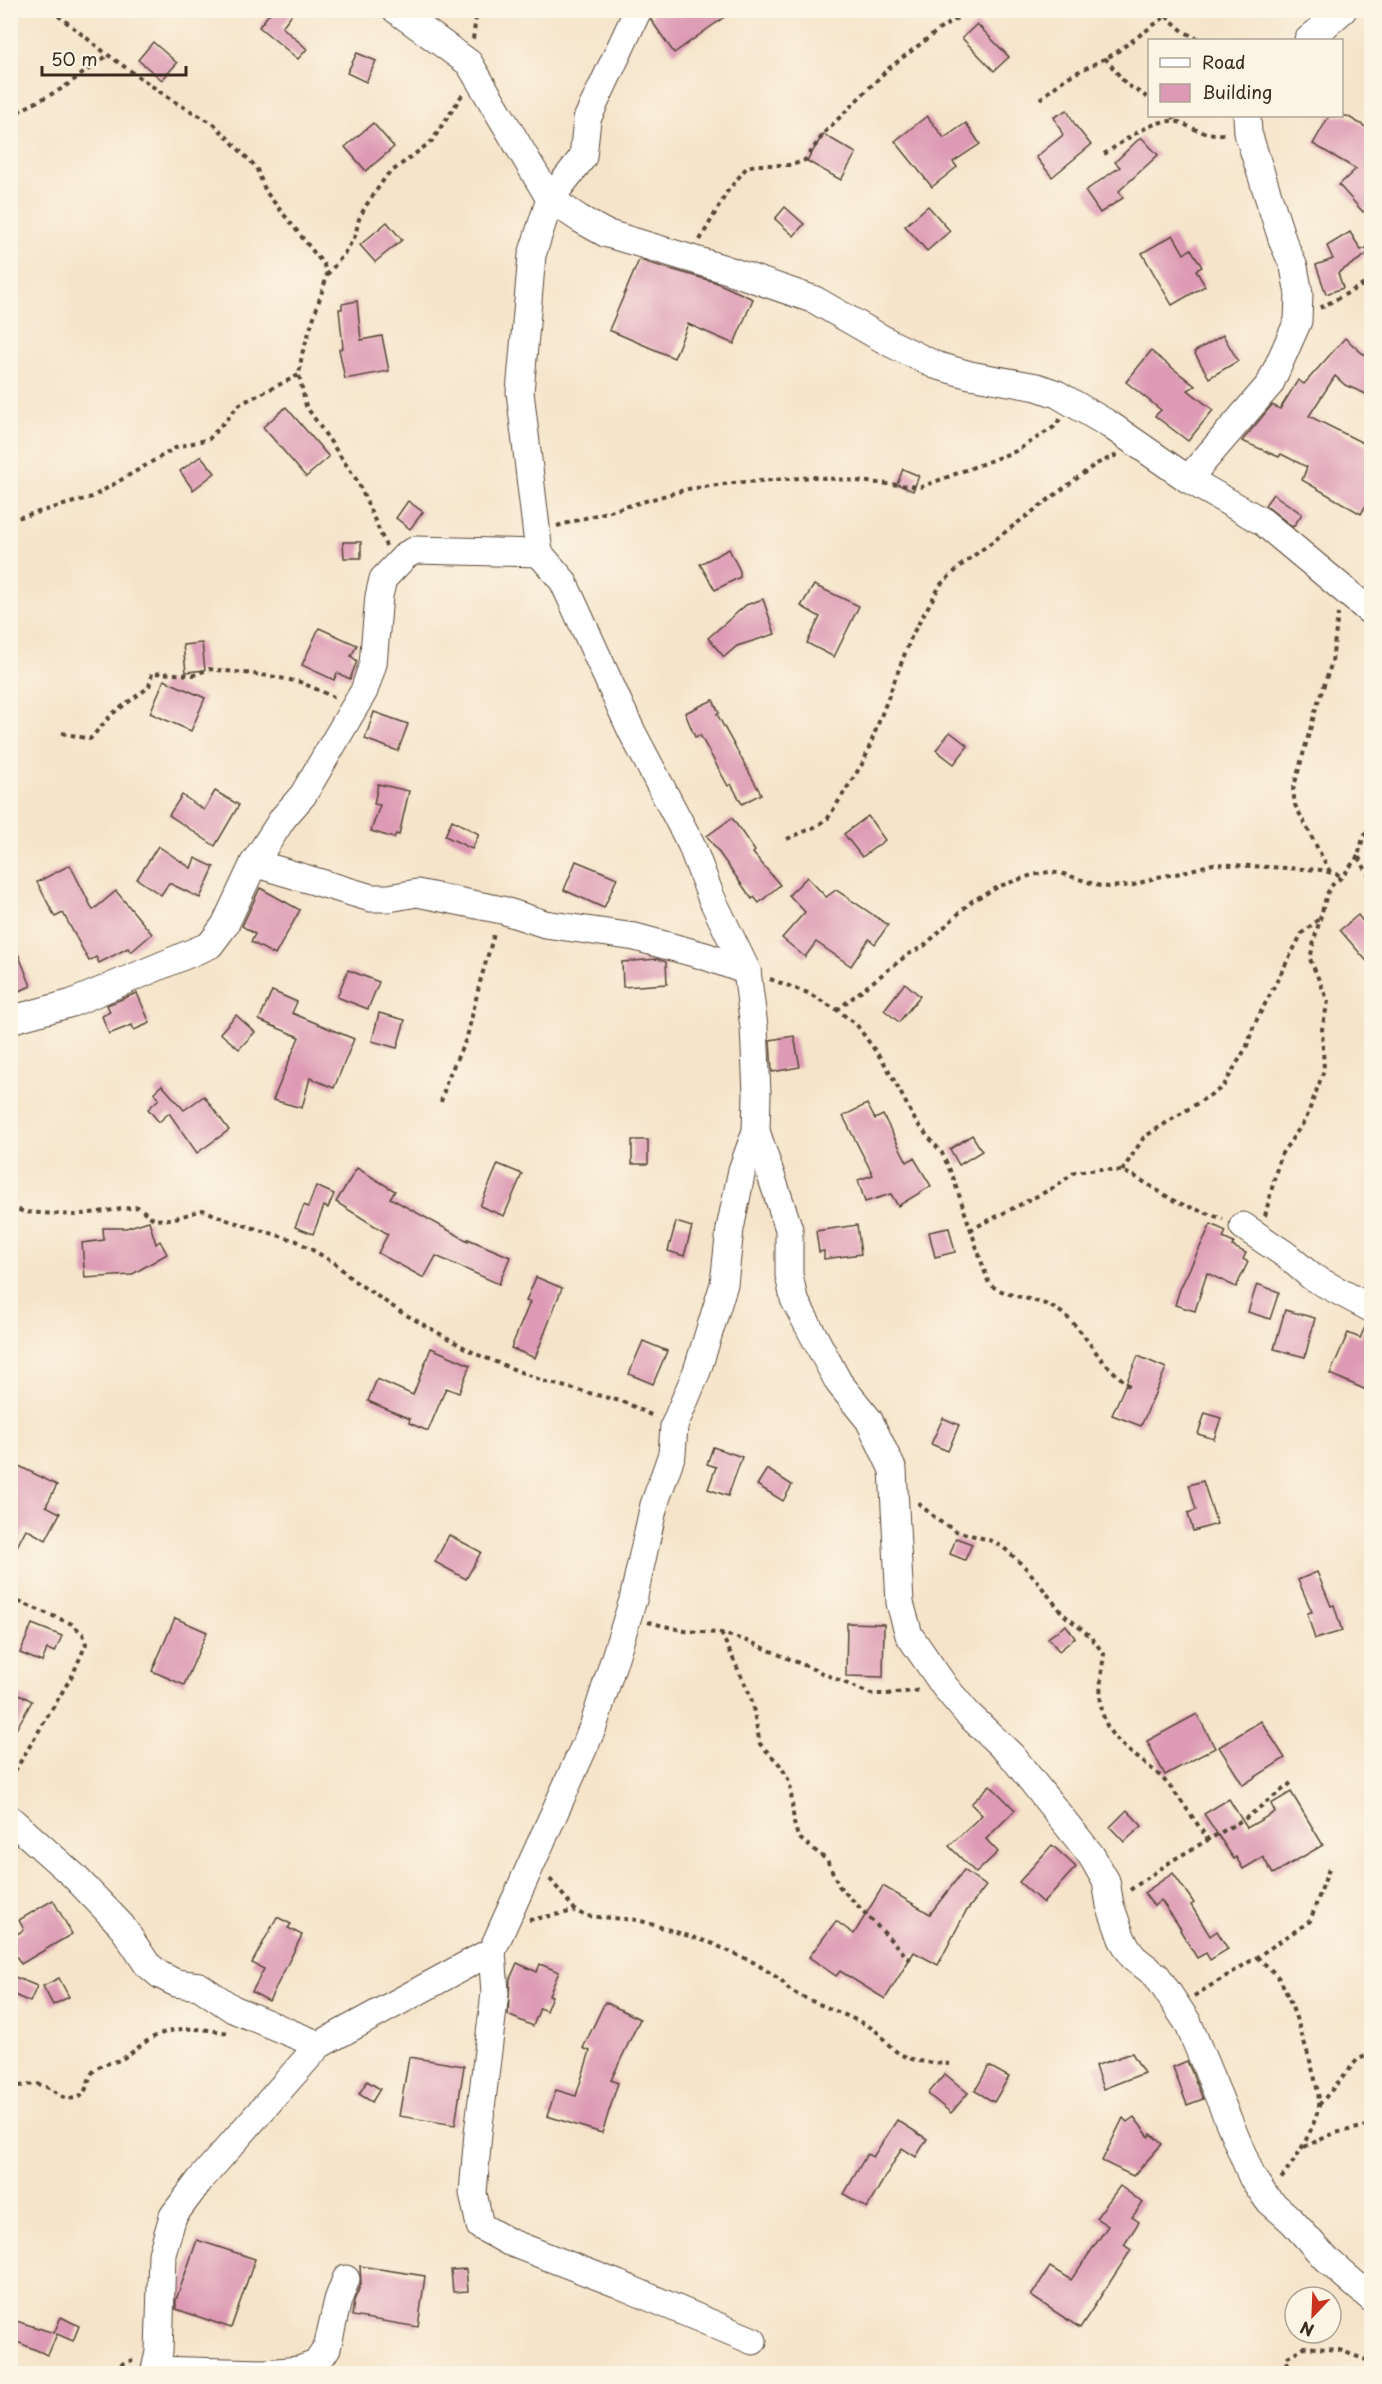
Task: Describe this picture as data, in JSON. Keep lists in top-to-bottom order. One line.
{"legend":["Road","Building"],"scale_bar":"50 m","north":"bottom left"}
